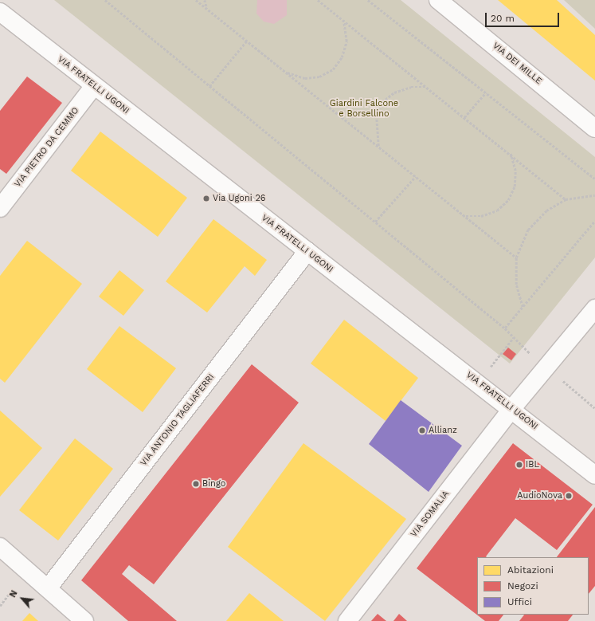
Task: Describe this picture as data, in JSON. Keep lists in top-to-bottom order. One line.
{"streets":{"street":["VIA DEI MILLE","VIA FRATELLI UGONI","VIA PIETRO DA CEMMO","VIA ANTONIO TAGLIAFERRI","VIA SOMALIA"]},"crossings":[["VIA FRATELLI UGONI","VIA PIETRO DA CEMMO"],["VIA FRATELLI UGONI","VIA ANTONIO TAGLIAFERRI"],["VIA FRATELLI UGONI","VIA SOMALIA"]],"parks":["Giardini Falcone e Borsellino"],"places":["Via Ugoni 26","Allianz","IBL","Bingo","AudioNova"],"legend":["Abitazioni","Negozi","Uffici"],"scale_bar":"20 m","north":"top left"}
